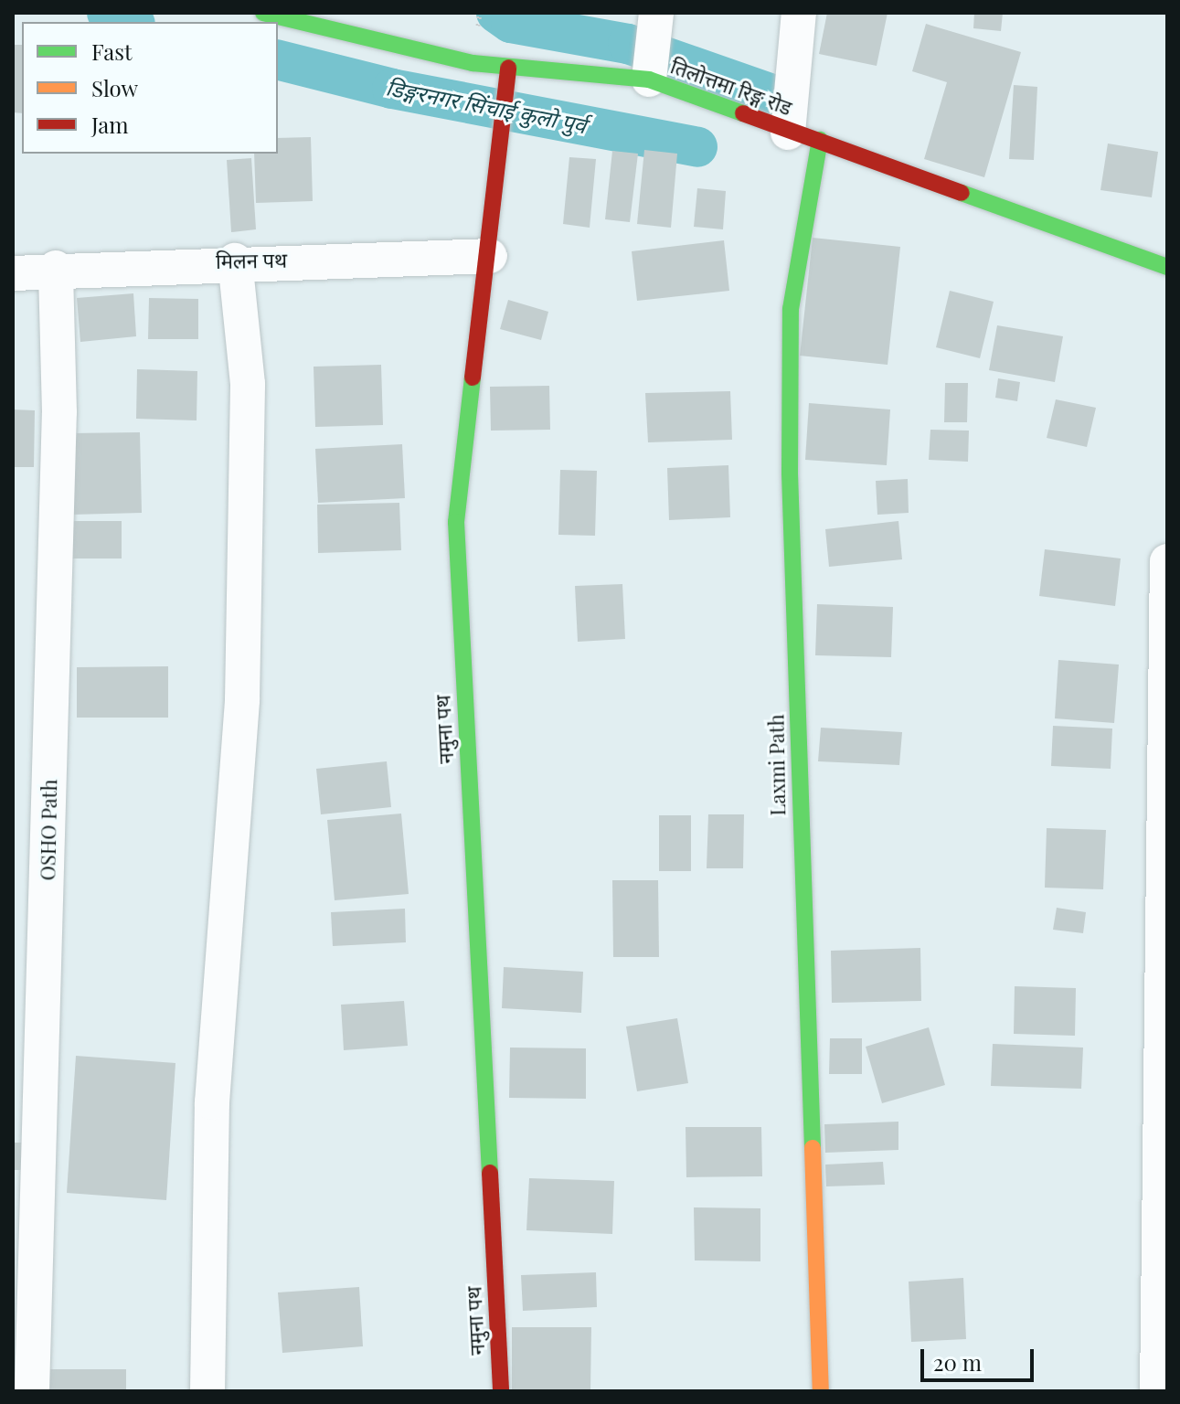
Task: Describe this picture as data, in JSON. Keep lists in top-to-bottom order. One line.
{"streets":{"street":["तिलोत्तमा रिङ्ग रोड","मिलन पथ","नमुना पथ","Laxmi Path","OSHO Path"]},"crossings":[["तिलोत्तमा रिङ्ग रोड","नमुना पथ"],["तिलोत्तमा रिङ्ग रोड","Laxmi Path"],["मिलन पथ","नमुना पथ"],["मिलन पथ","OSHO Path"]],"water":["डिङ्गरनगर सिंचाई कुलो पुर्व"],"legend":["Fast","Slow","Jam"],"scale_bar":"20 m"}
